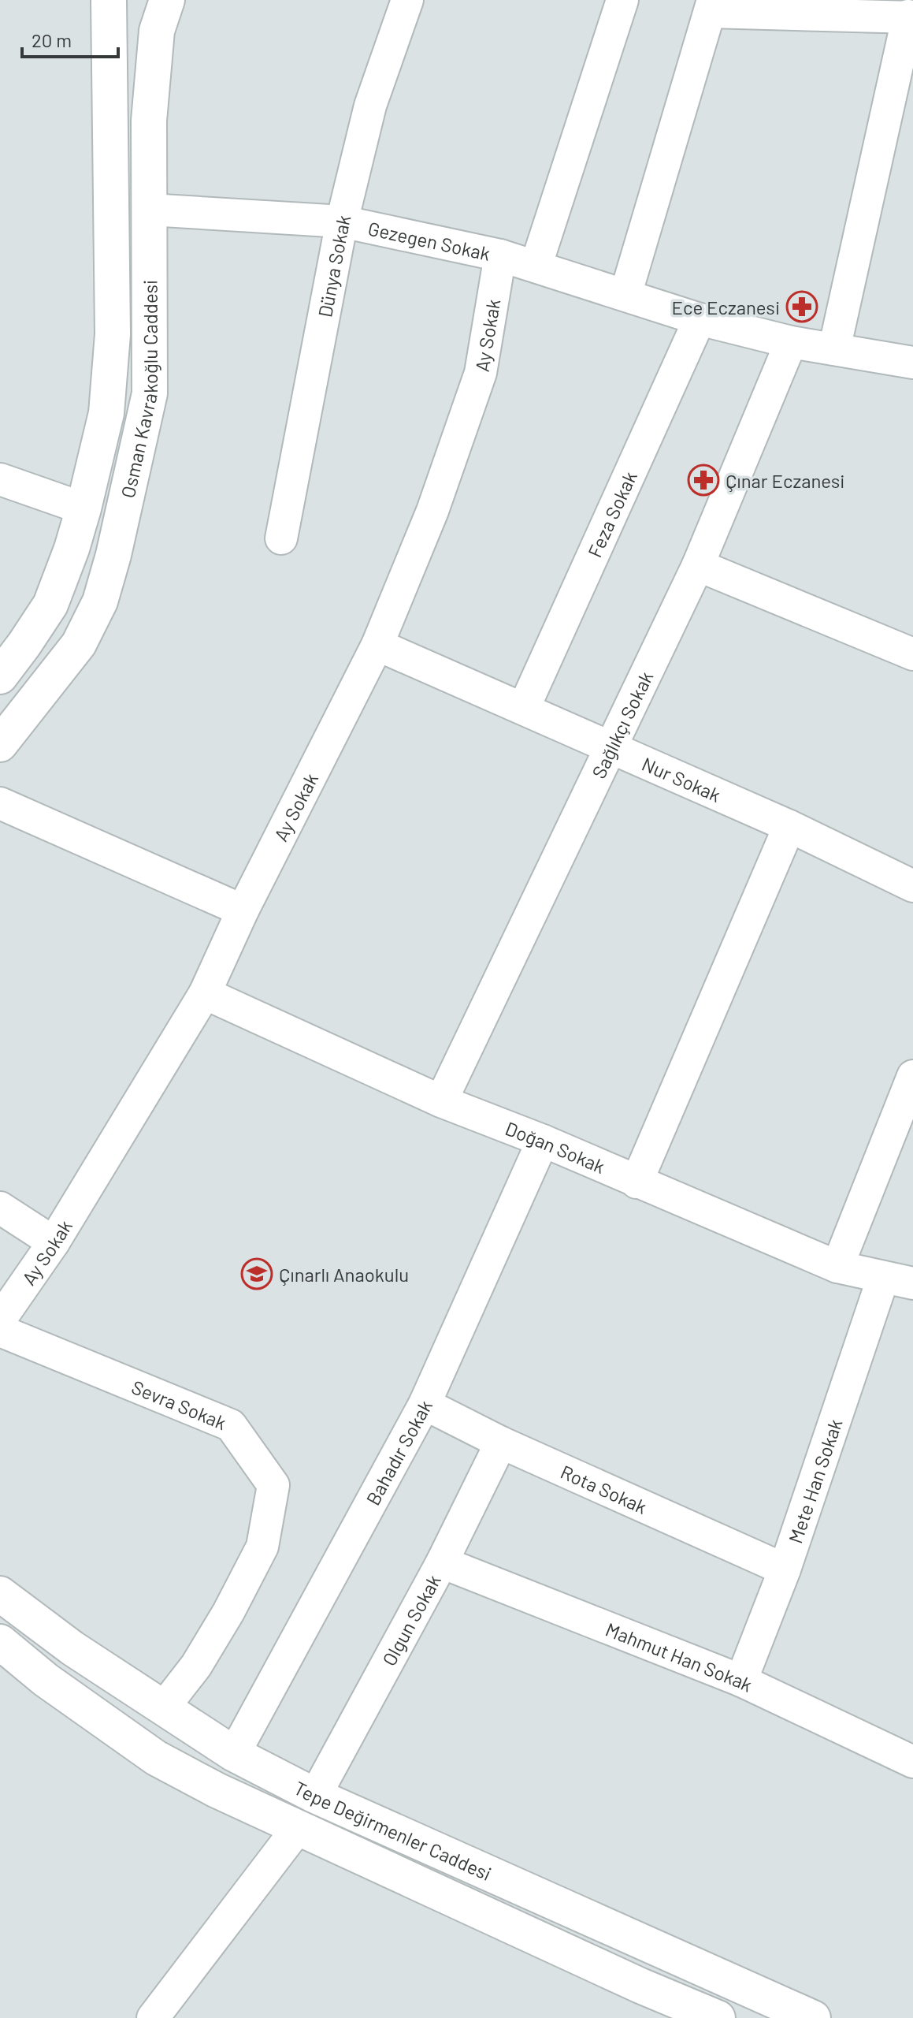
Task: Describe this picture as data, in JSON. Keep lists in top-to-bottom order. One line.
{"streets":{"street":["Gezegen Sokak","Dünya Sokak","Ay Sokak","Osman Kavrakoğlu Caddesi","Feza Sokak","Sağlıkçı Sokak","Nur Sokak","Doğan Sokak","Sevra Sokak","Bahadır Sokak","Mete Han Sokak","Rota Sokak","Olgun Sokak","Mahmut Han Sokak","Tepe Değirmenler Caddesi"]},"crossings":[["Gezegen Sokak","Dünya Sokak"],["Gezegen Sokak","Ay Sokak"],["Gezegen Sokak","Osman Kavrakoğlu Caddesi"],["Gezegen Sokak","Feza Sokak"],["Gezegen Sokak","Sağlıkçı Sokak"],["Ay Sokak","Nur Sokak"],["Ay Sokak","Doğan Sokak"],["Feza Sokak","Nur Sokak"],["Sağlıkçı Sokak","Nur Sokak"],["Sağlıkçı Sokak","Doğan Sokak"],["Doğan Sokak","Bahadır Sokak"],["Doğan Sokak","Mete Han Sokak"],["Sevra Sokak","Tepe Değirmenler Caddesi"],["Bahadır Sokak","Rota Sokak"],["Bahadır Sokak","Tepe Değirmenler Caddesi"],["Mete Han Sokak","Rota Sokak"],["Mete Han Sokak","Mahmut Han Sokak"],["Rota Sokak","Olgun Sokak"],["Olgun Sokak","Mahmut Han Sokak"],["Olgun Sokak","Tepe Değirmenler Caddesi"]],"places":{"pharmacy":["Ece Eczanesi","Çınar Eczanesi"],"school or university":["Çınarlı Anaokulu"]},"scale_bar":"20 m"}
